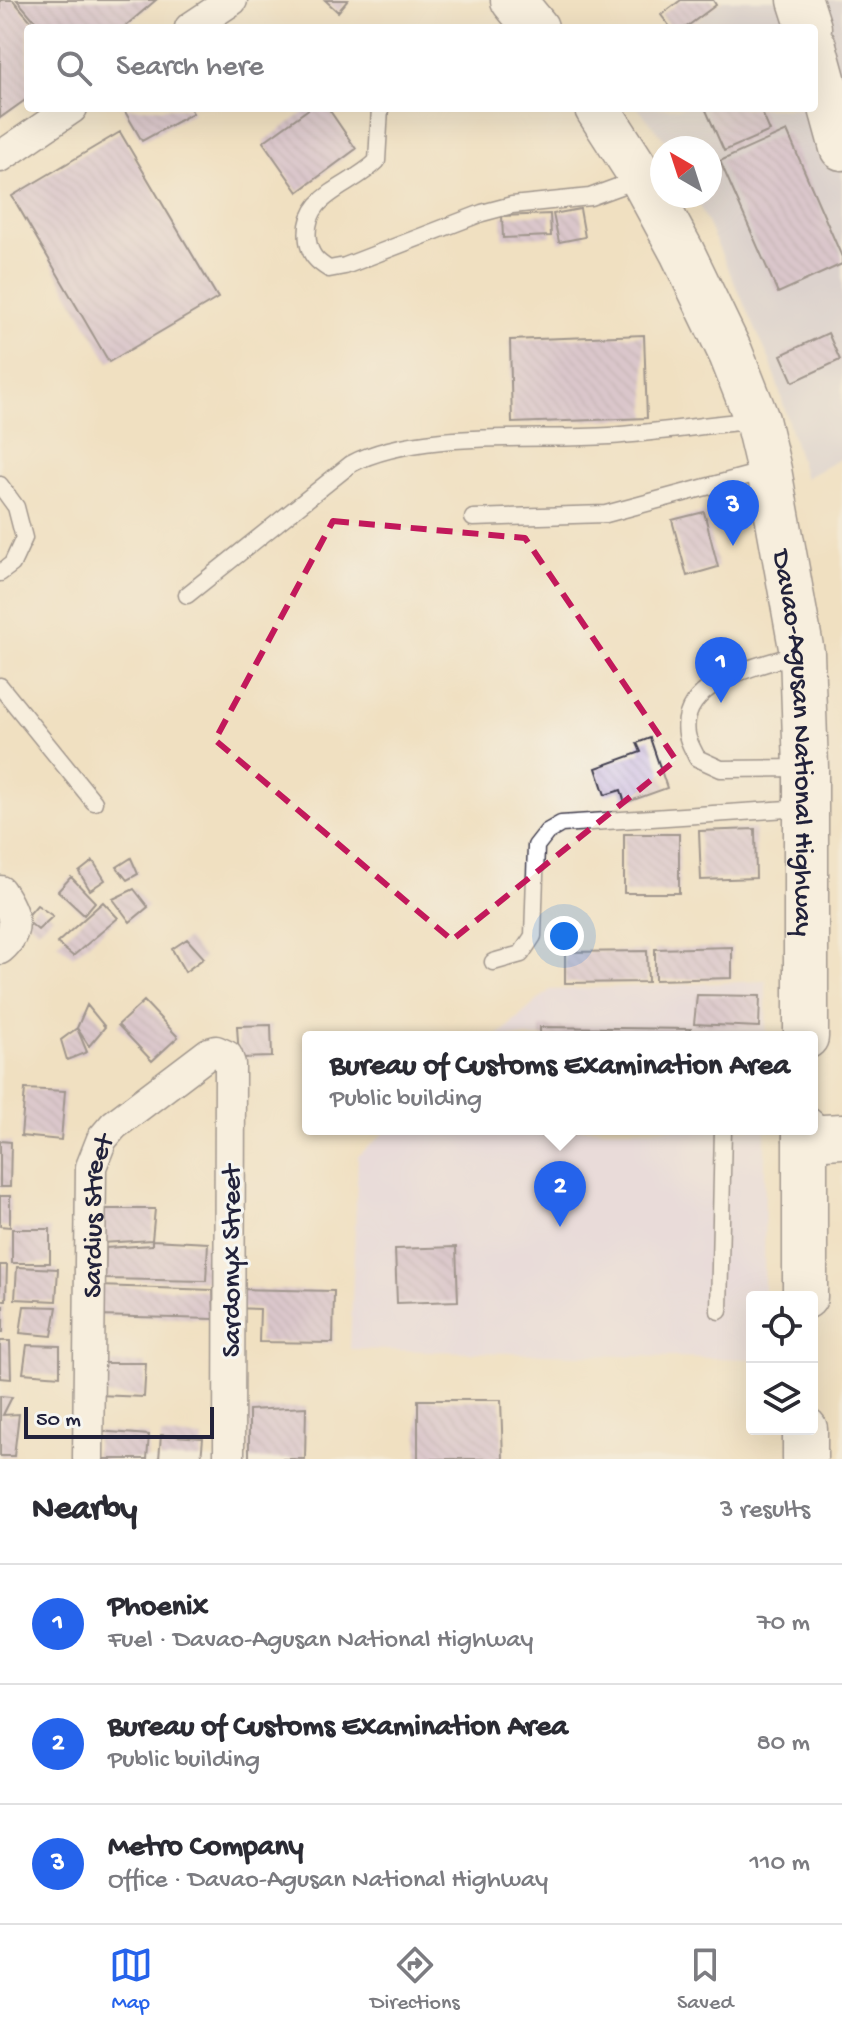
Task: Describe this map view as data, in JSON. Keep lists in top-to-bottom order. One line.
{"streets":{"main road":["Davao-Agusan National Highway"],"street":["Sardius Street","Sardonyx Street"]},"crossings":[["Sardius Street","Sardonyx Street"]],"scale_bar":"50 m","north":"top left","page":{"search":"Search here","pins":["3","1","2"],"popup":["Bureau of Customs Examination Area","Public building"],"scale":"50 m","heading":["Nearby","3 results"],"list":[{"mark":"1","name":"Phoenix","note":"Fuel · Davao-Agusan National Highway","value":"70 m"},{"mark":"2","name":"Bureau of Customs Examination Area","note":"Public building","value":"80 m"},{"mark":"3","name":"Metro Company","note":"Office · Davao-Agusan National Highway","value":"110 m"}],"nav":["Map","Directions","Saved"]}}
